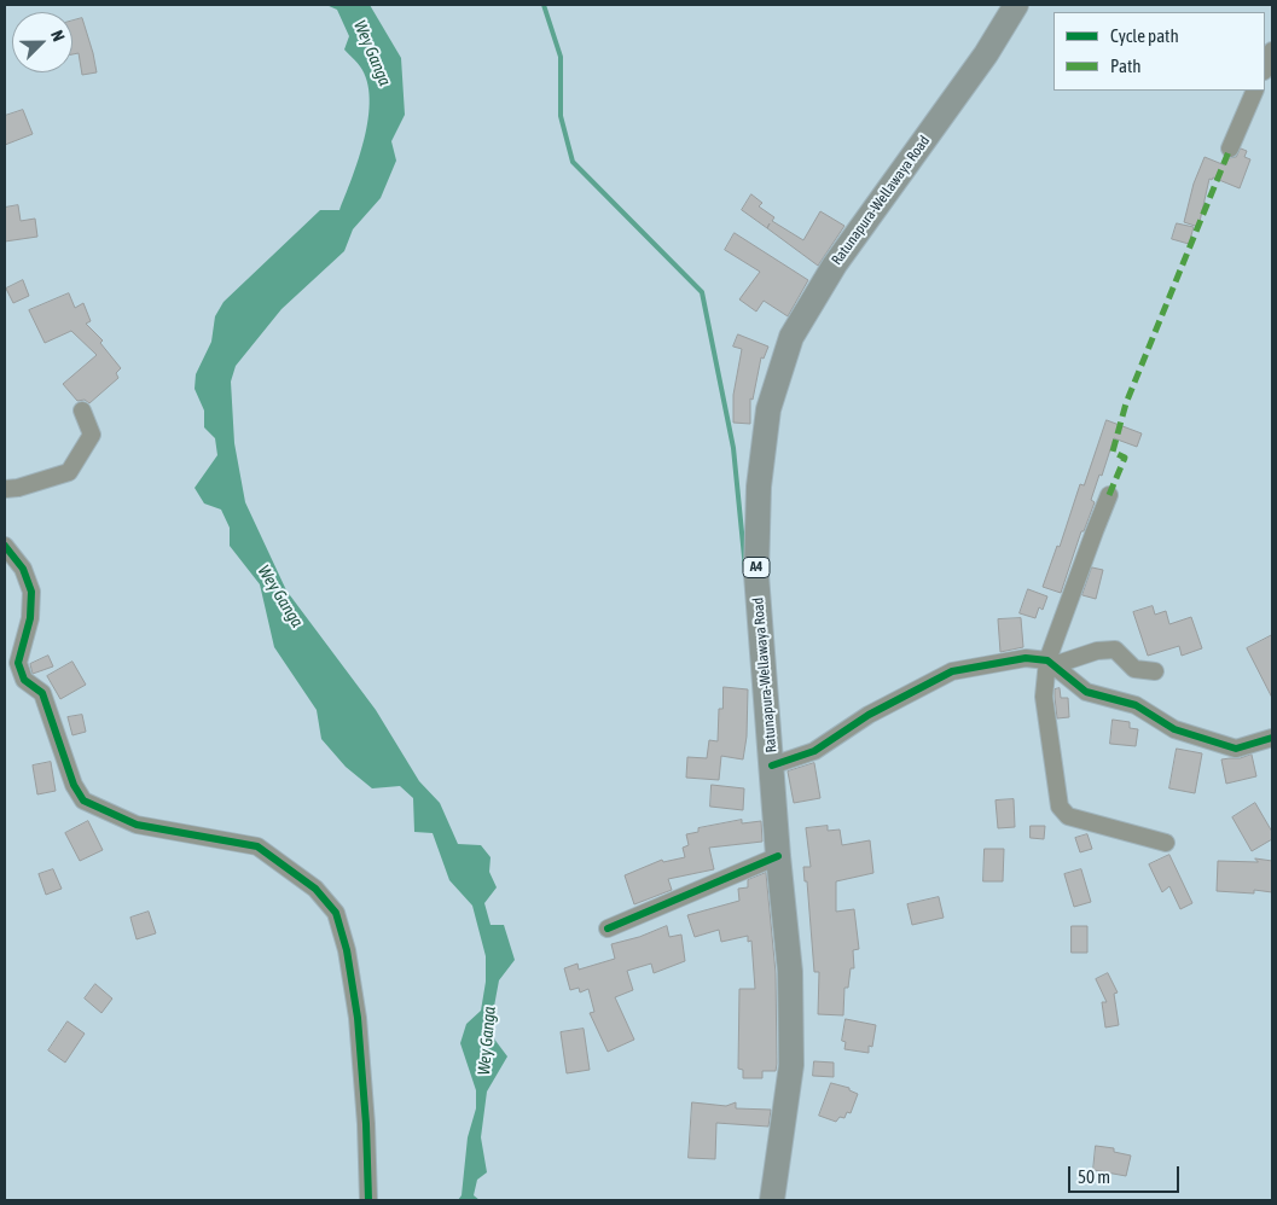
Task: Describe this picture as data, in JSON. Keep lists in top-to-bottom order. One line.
{"streets":{"highway":["Ratunapura-Wellawaya Road","A4"]},"water":["Wey Ganga"],"legend":["Cycle path","Path"],"scale_bar":"50 m","north":"top right"}
